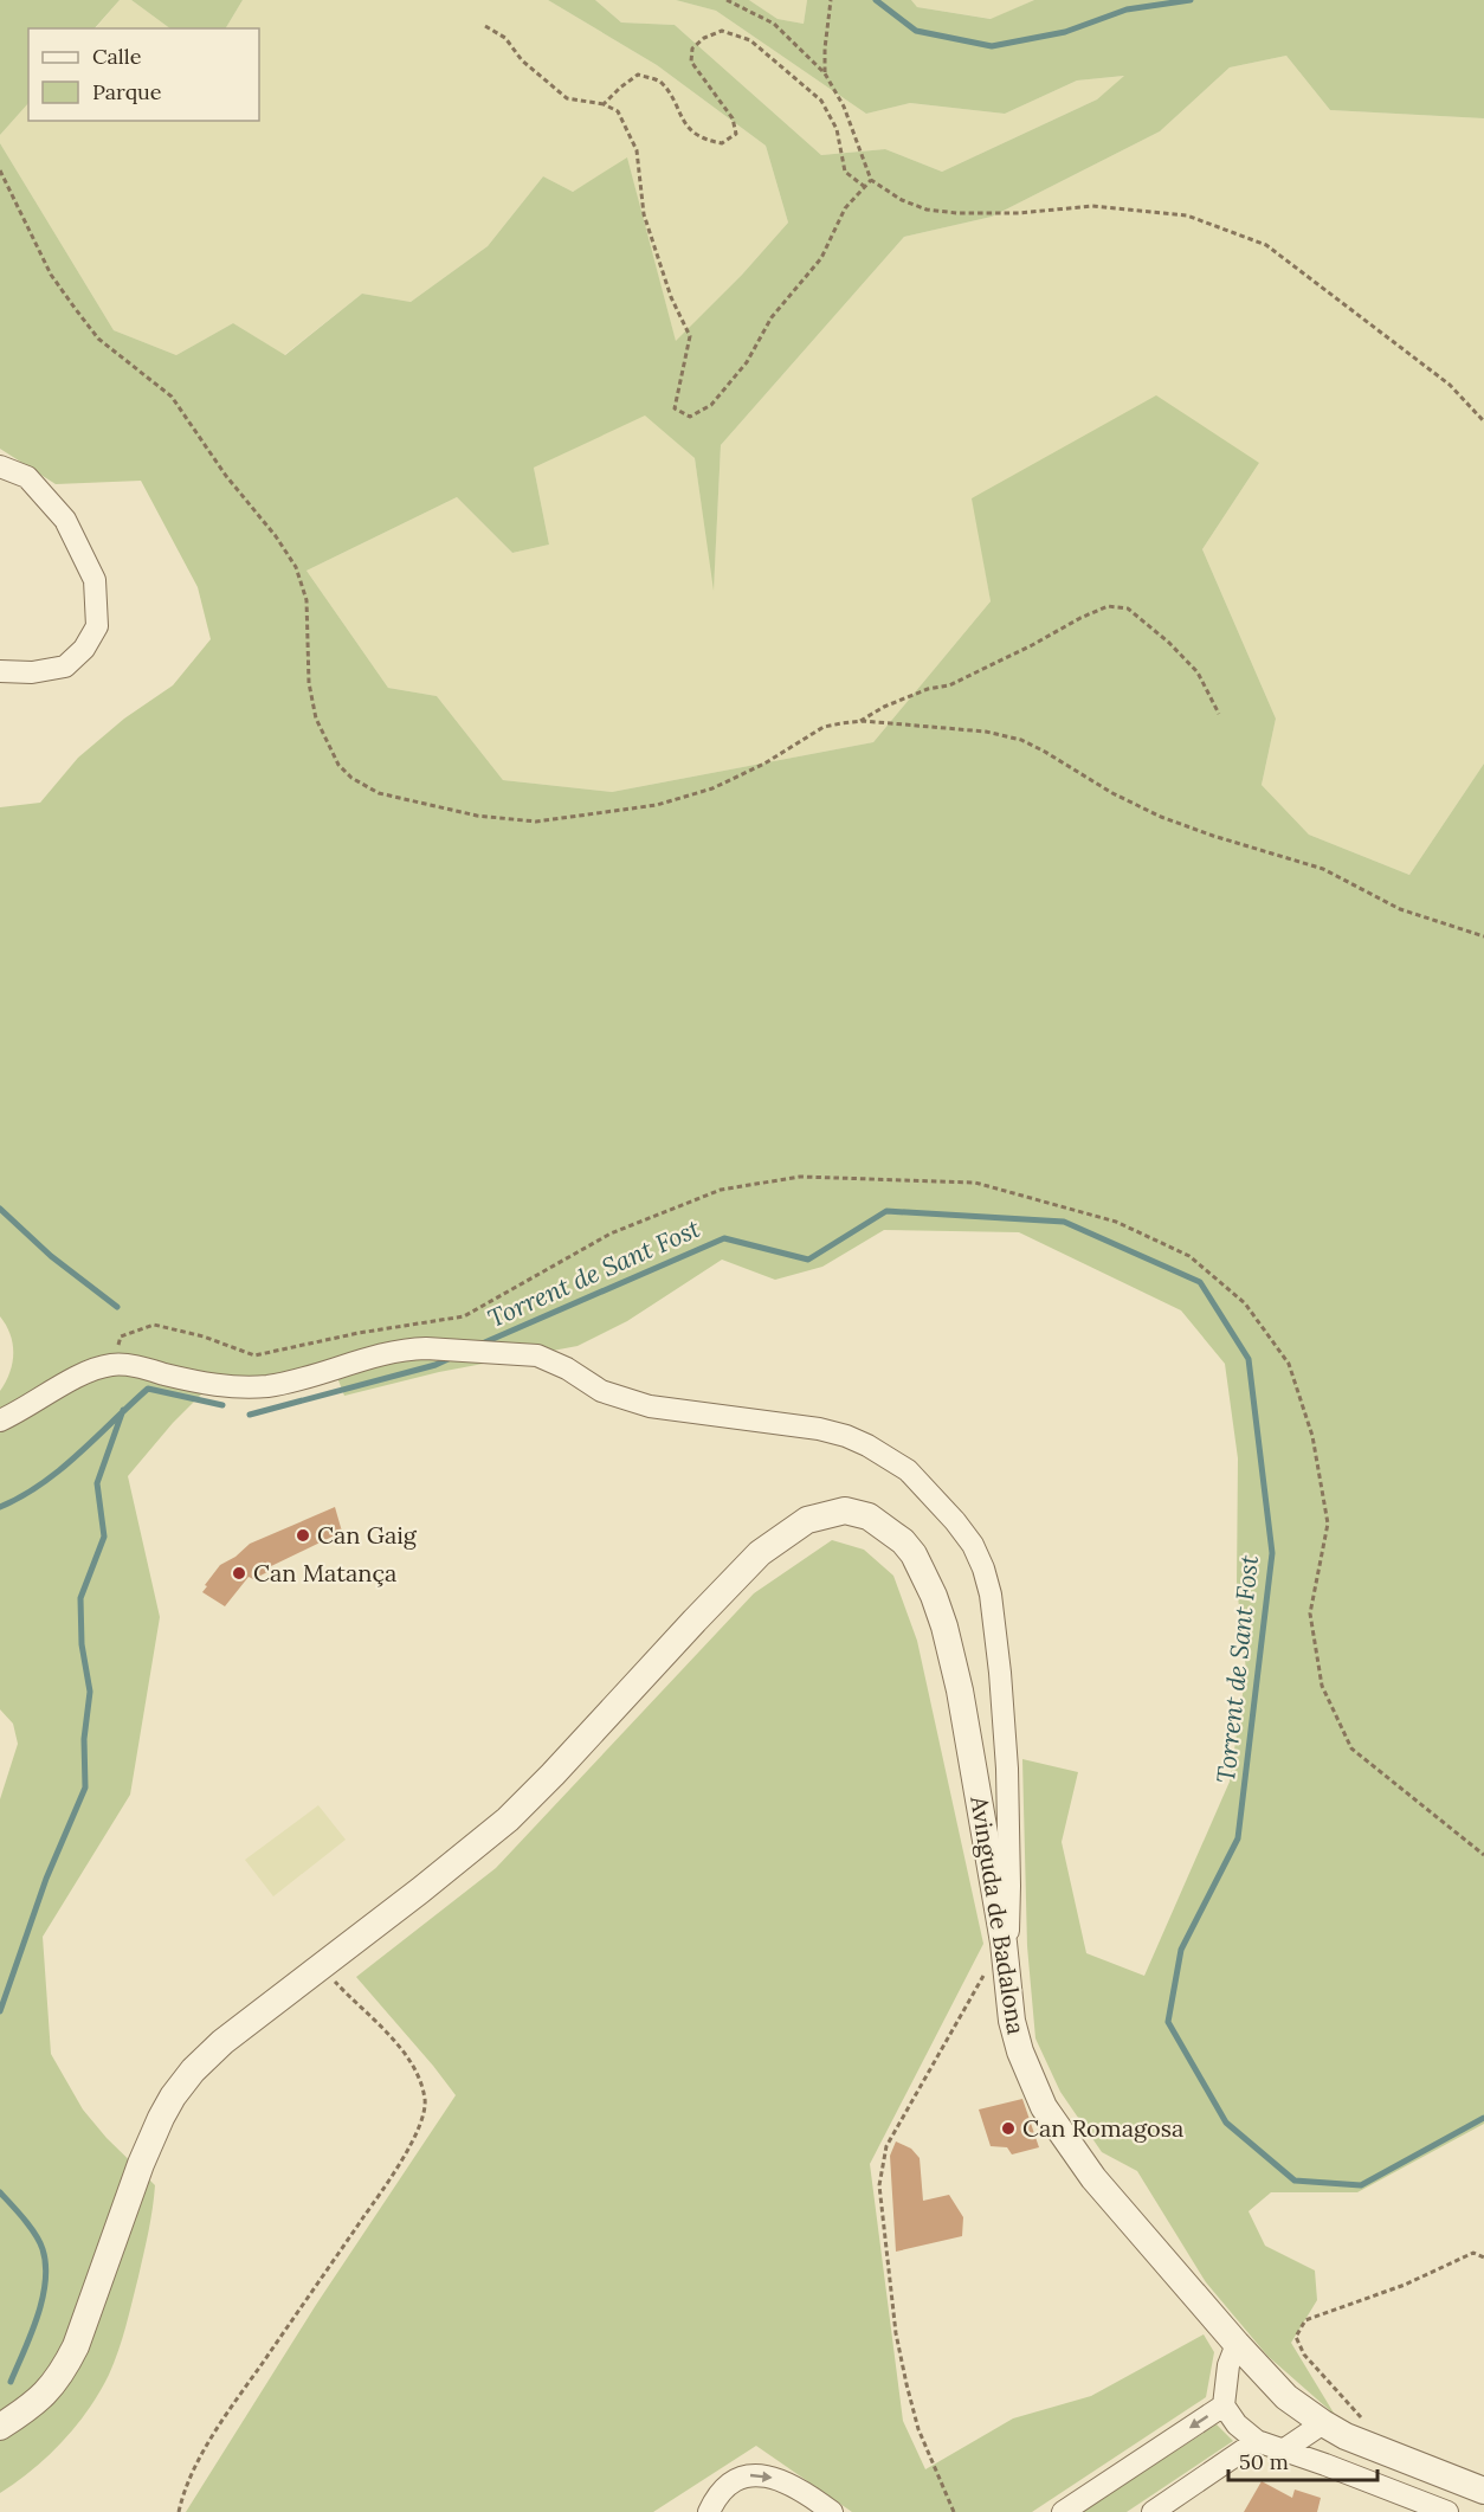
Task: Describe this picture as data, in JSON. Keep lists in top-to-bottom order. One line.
{"streets":{"street":["Avinguda de Badalona"]},"water":["Torrent de Sant Fost"],"places":["Can Gaig","Can Matança","Can Romagosa"],"legend":["Calle","Parque"],"scale_bar":"50 m"}
